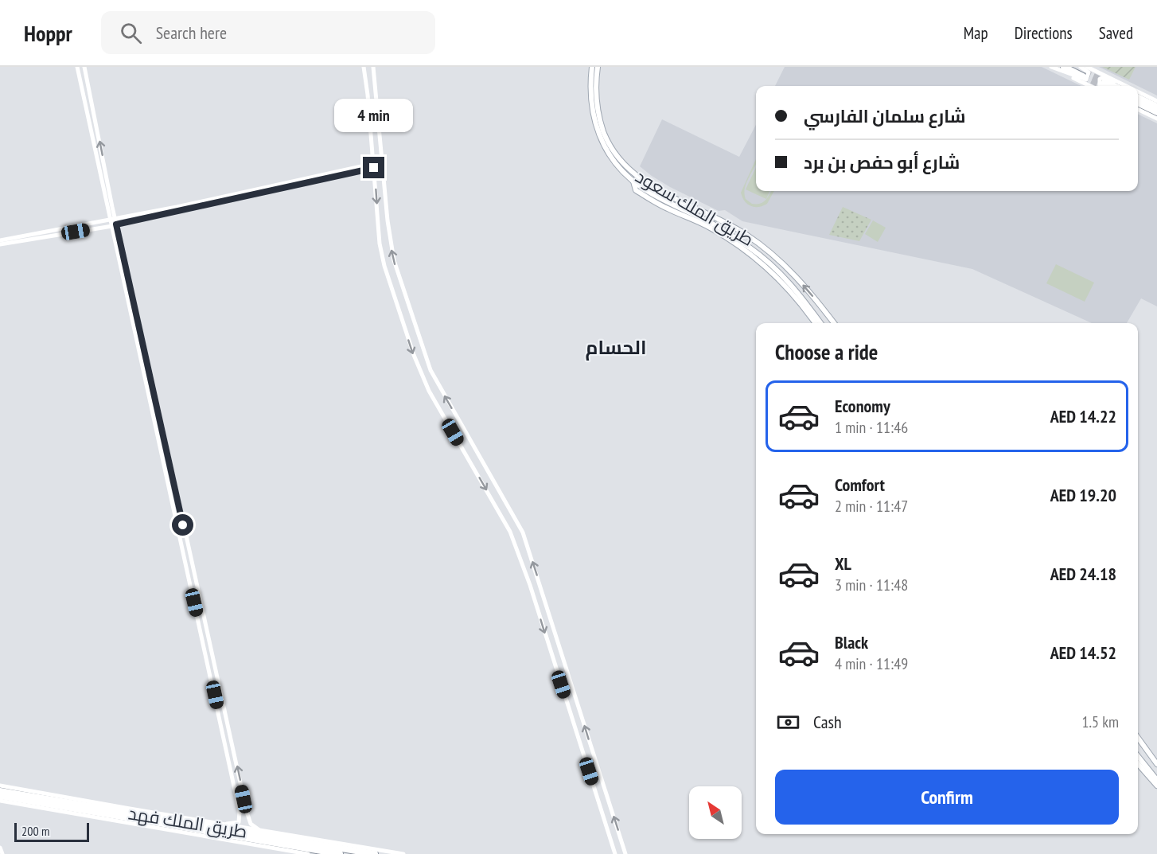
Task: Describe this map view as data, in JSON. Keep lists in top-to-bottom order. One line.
{"streets":{"highway":["طريق الملك فهد"],"main road":["طريق الملك سعود"]},"districts":["الحسام"],"scale_bar":"200 m","north":"top left","page":{"header":"Hoppr","search":"Search here","nav":["Map","Directions","Saved"],"banner":["شارع سلمان الفارسي","شارع أبو حفص بن برد"],"bubble":"4 min","heading":"Choose a ride","list":[{"name":"Economy","note":"1 min · 11:46","value":"AED 14.22"},{"name":"Comfort","note":"2 min · 11:47","value":"AED 19.20"},{"name":"XL","note":"3 min · 11:48","value":"AED 24.18"},{"name":"Black","note":"4 min · 11:49","value":"AED 14.52"}],"pay":["Cash","1.5 km"],"buttons":"Confirm","scale":"200 m"}}
